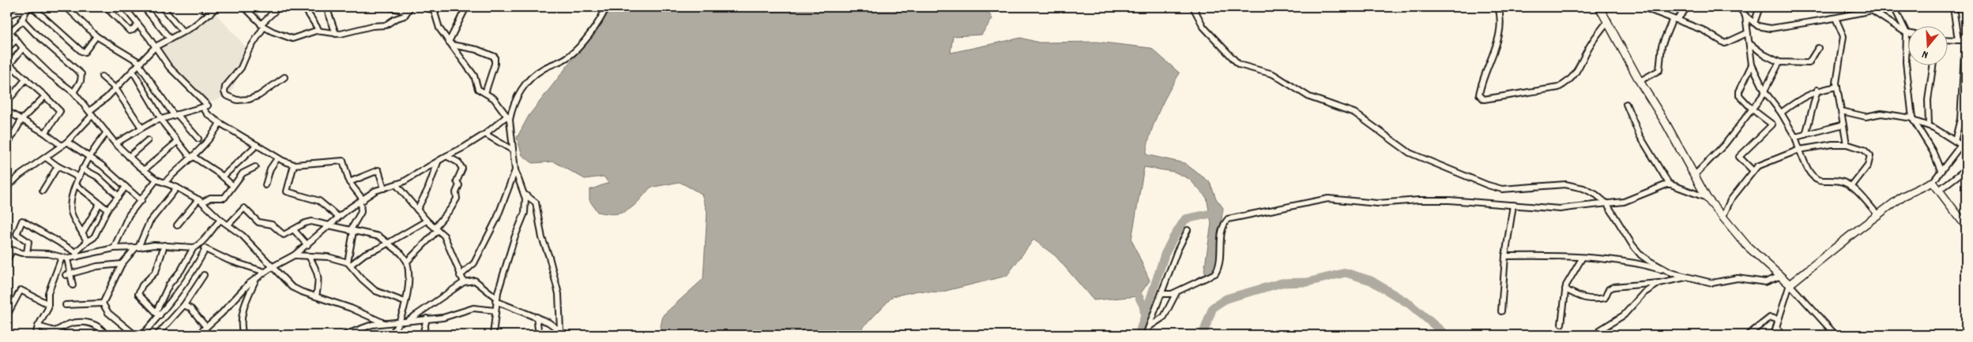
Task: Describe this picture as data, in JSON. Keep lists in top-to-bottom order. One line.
{"north":"bottom"}
